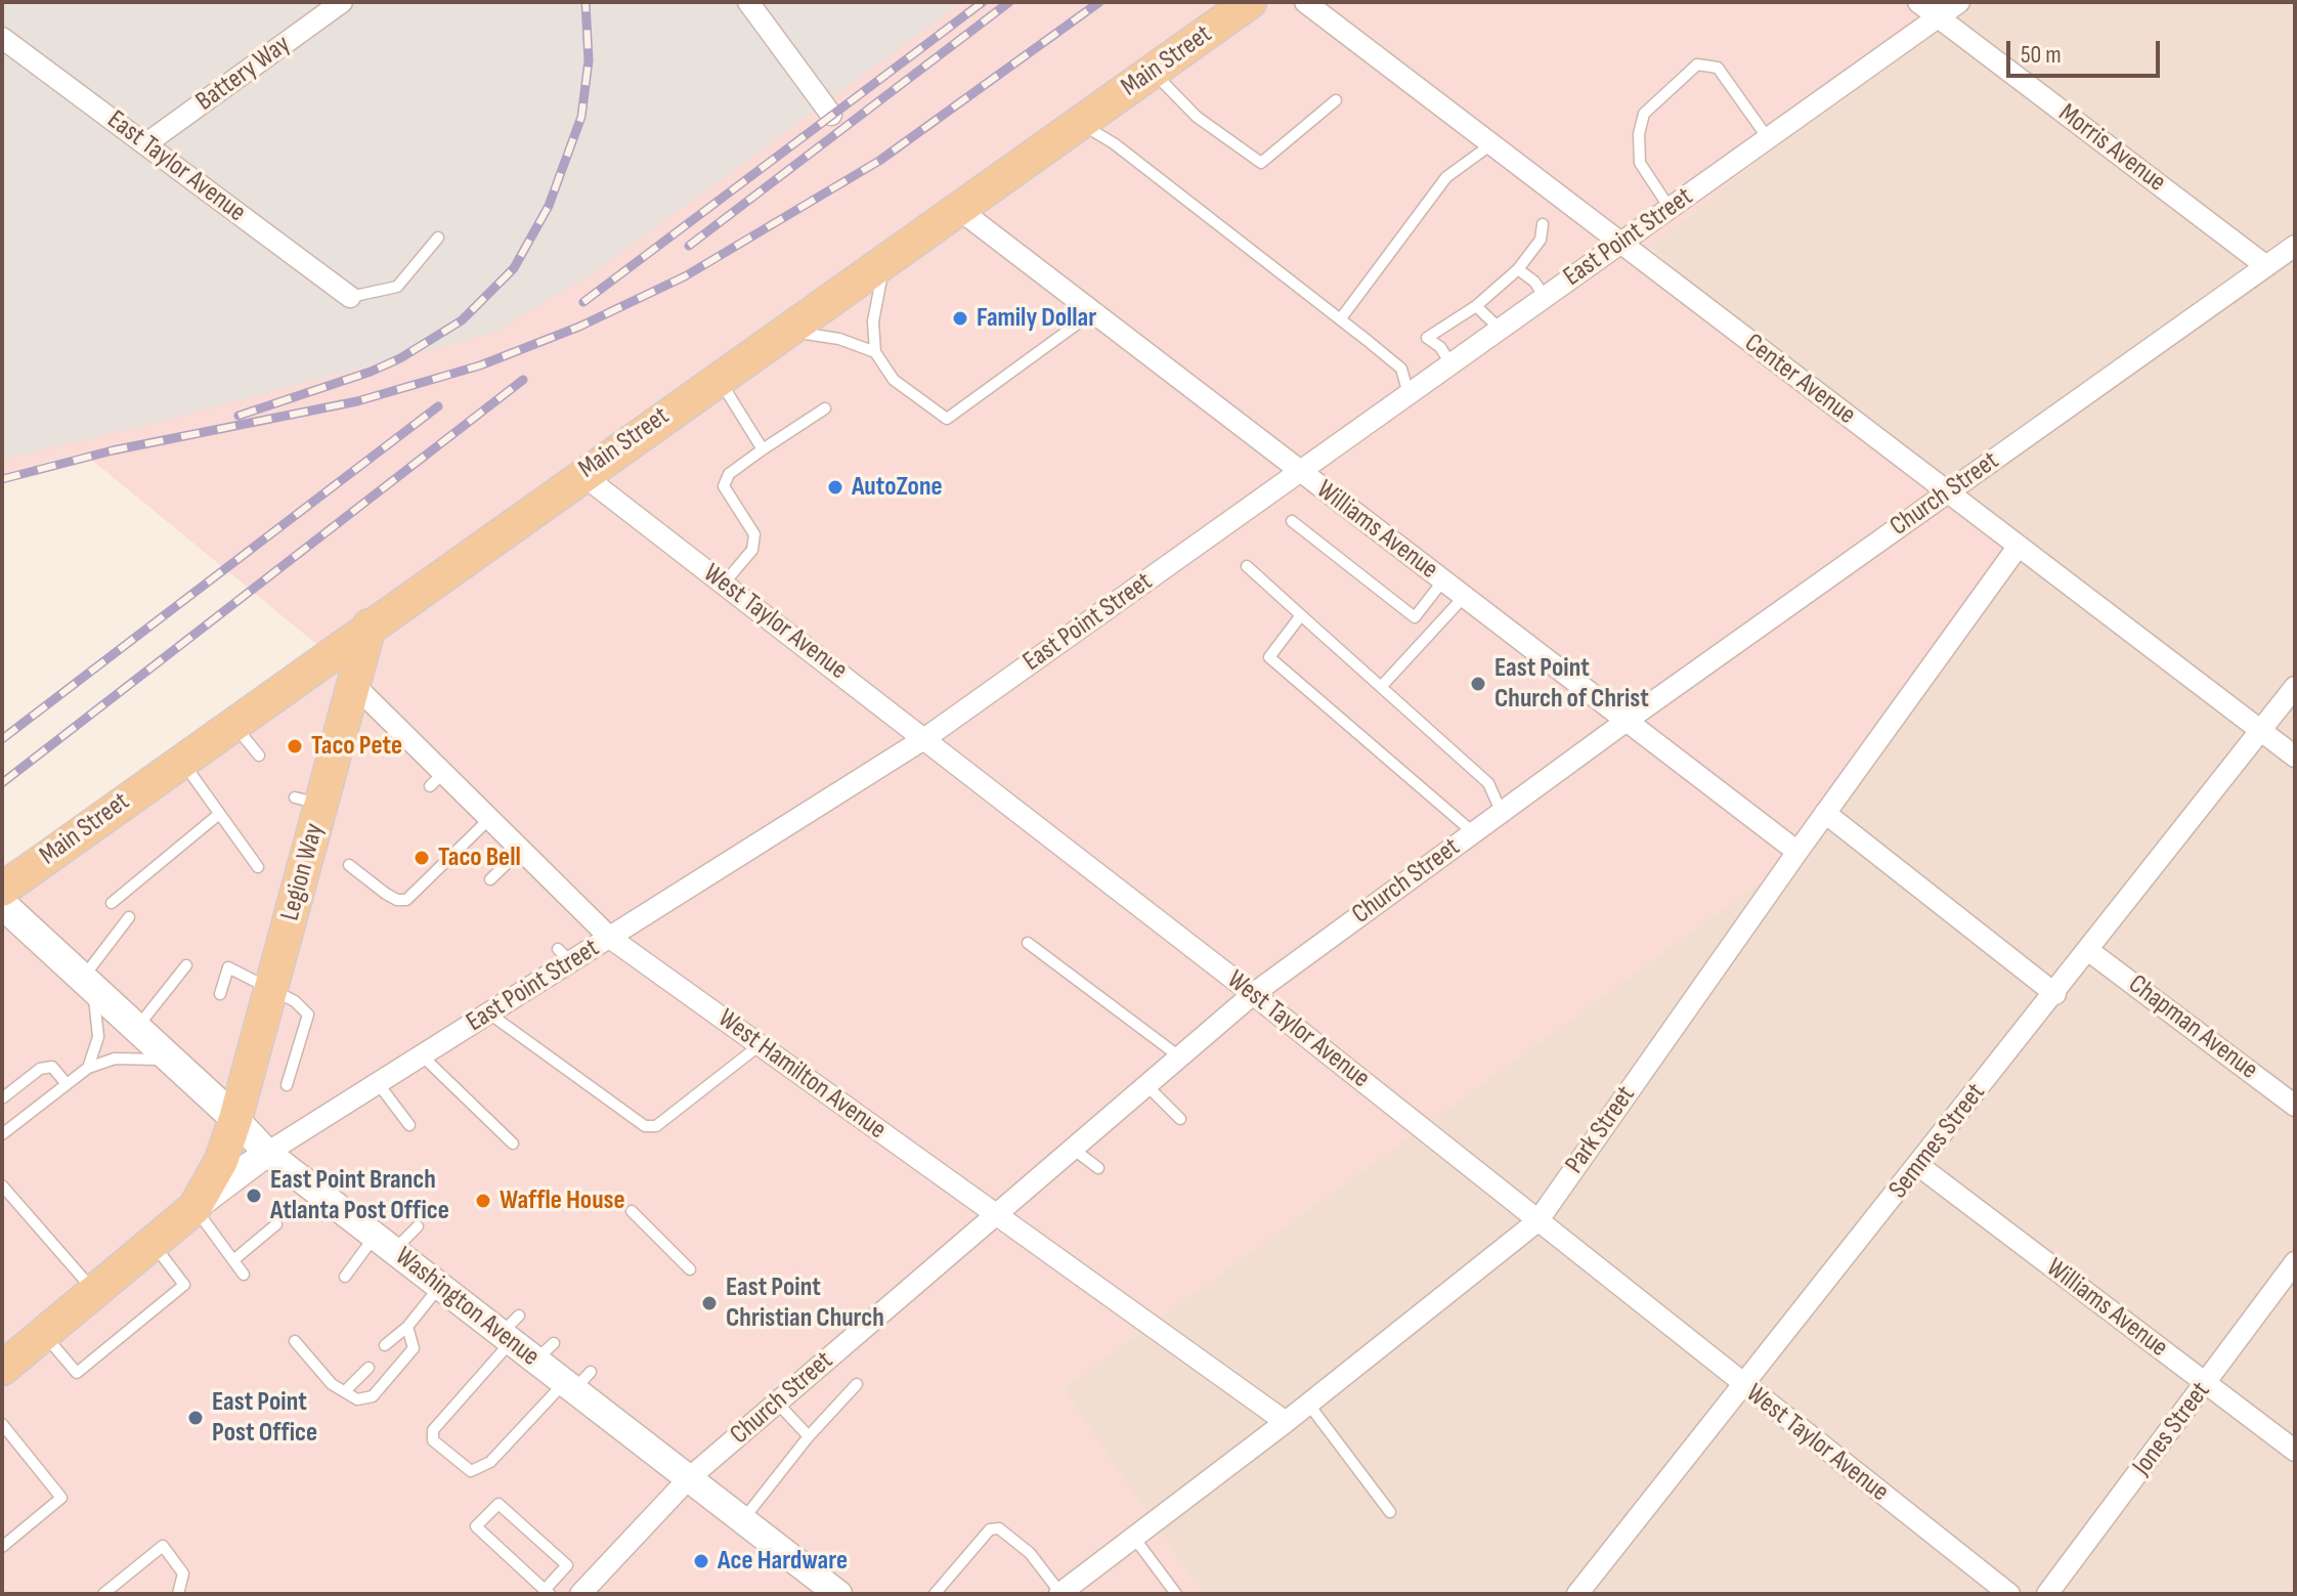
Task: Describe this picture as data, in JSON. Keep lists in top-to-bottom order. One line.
{"streets":{"main road":["Main Street","East Point Street","Legion Way","Washington Avenue"],"street":["Battery Way","Morris Avenue","East Taylor Avenue","Center Avenue","Church Street","Williams Avenue","West Taylor Avenue","Chapman Avenue","West Hamilton Avenue","Park Street","Semmes Street","Jones Street"]},"crossings":[["Main Street","Williams Avenue"],["Main Street","West Taylor Avenue"],["Main Street","Legion Way"],["Battery Way","East Taylor Avenue"],["Morris Avenue","East Point Street"],["Morris Avenue","Church Street"],["East Point Street","Center Avenue"],["East Point Street","Williams Avenue"],["East Point Street","West Taylor Avenue"],["East Point Street","Legion Way"],["East Point Street","West Hamilton Avenue"],["East Point Street","Washington Avenue"],["Center Avenue","Church Street"],["Center Avenue","Park Street"],["Center Avenue","Semmes Street"],["Church Street","Williams Avenue"],["Church Street","West Taylor Avenue"],["Church Street","West Hamilton Avenue"],["Church Street","Washington Avenue"],["Williams Avenue","Park Street"],["Williams Avenue","Semmes Street"],["Williams Avenue","Jones Street"],["West Taylor Avenue","Park Street"],["West Taylor Avenue","Semmes Street"],["Legion Way","West Hamilton Avenue"],["Legion Way","Washington Avenue"],["Chapman Avenue","Semmes Street"],["West Hamilton Avenue","Park Street"]],"places":["Family Dollar","AutoZone","East Point Church of Christ","Taco Pete","Taco Bell","East Point Branch Atlanta Post Office","Waffle House","East Point Christian Church","East Point Post Office","Ace Hardware"],"scale_bar":"50 m"}
